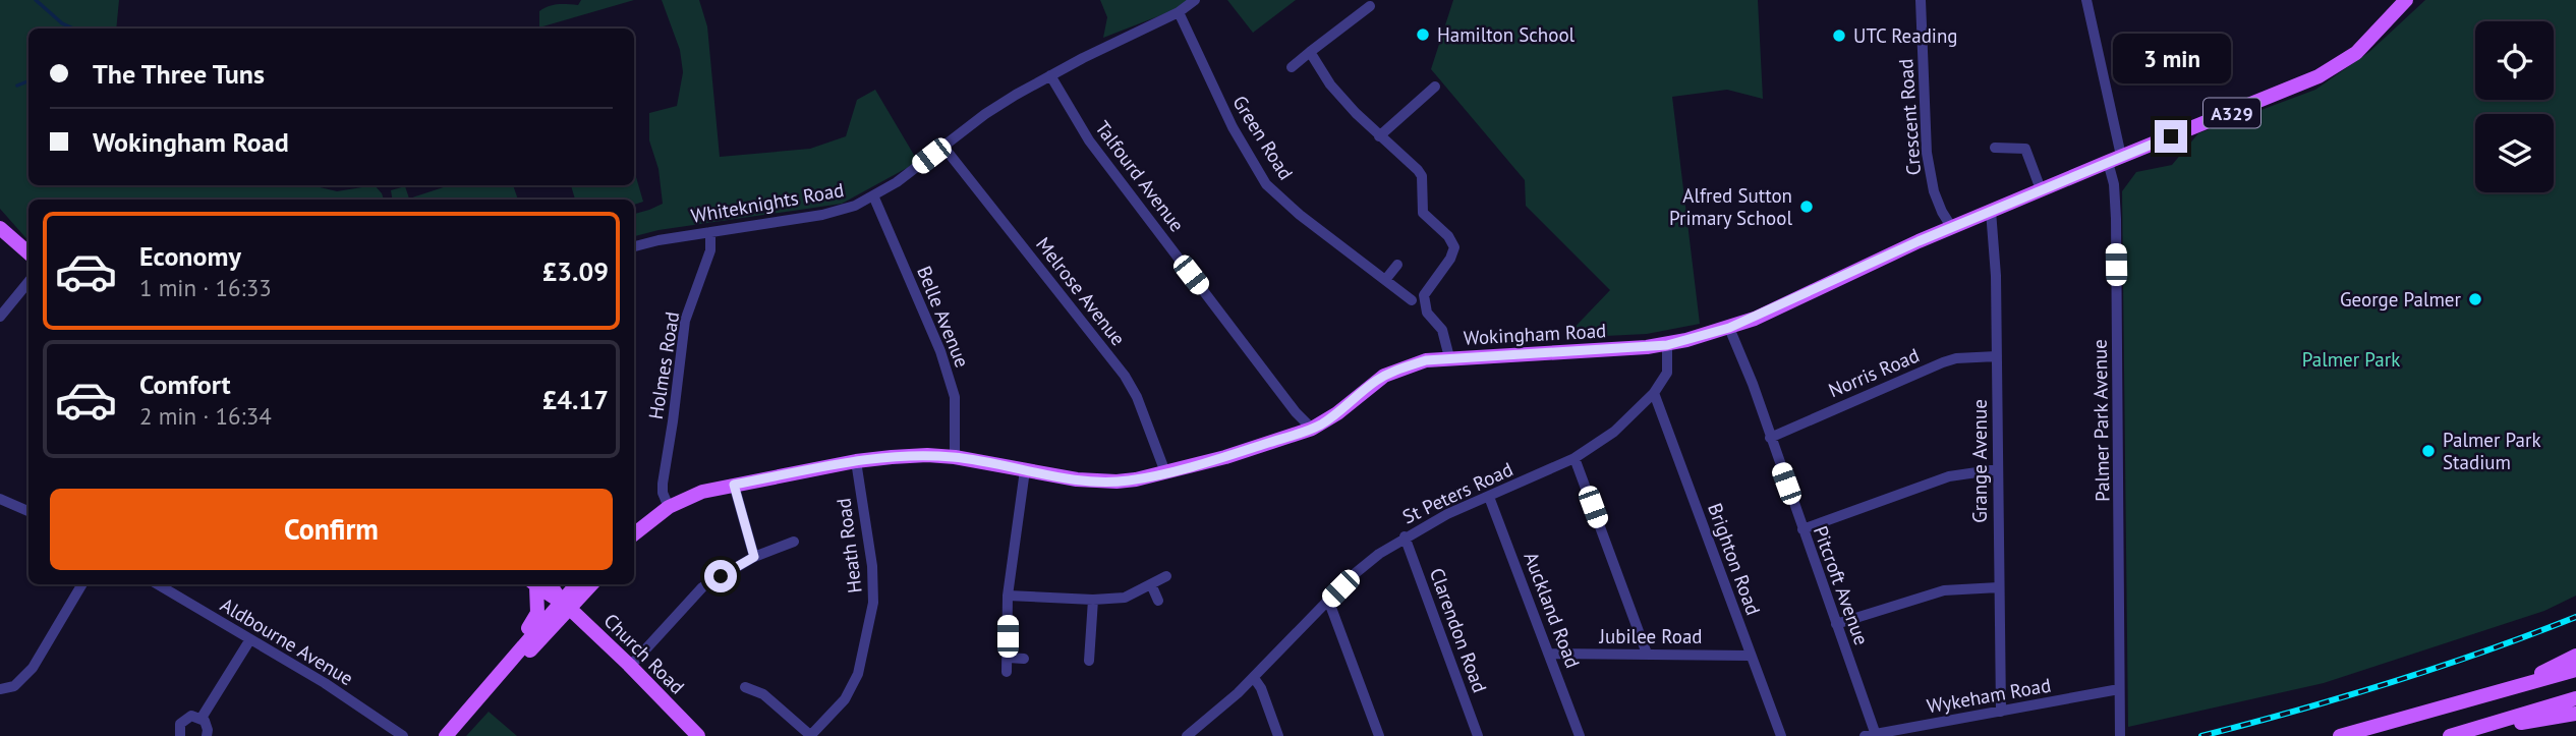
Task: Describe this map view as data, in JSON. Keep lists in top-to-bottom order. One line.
{"streets":{"main road":["A329","Wokingham Road","Church Road"],"street":["Crescent Road","Green Road","Talfourd Avenue","Whiteknights Road","Melrose Avenue","Belle Avenue","Holmes Road","Norris Road","Palmer Park Avenue","Grange Avenue","St Peters Road","Heath Road","Brighton Road","Pitcroft Avenue","Auckland Road","Clarendon Road","Jubilee Road","Aldbourne Avenue","Wykeham Road"]},"crossings":[["Crescent Road","Wokingham Road"],["Green Road","Whiteknights Road"],["Talfourd Avenue","Whiteknights Road"],["Talfourd Avenue","Wokingham Road"],["Whiteknights Road","Melrose Avenue"],["Whiteknights Road","Belle Avenue"],["Whiteknights Road","Holmes Road"],["Melrose Avenue","Wokingham Road"],["Belle Avenue","Wokingham Road"],["Wokingham Road","Holmes Road"],["Wokingham Road","Palmer Park Avenue"],["Wokingham Road","Grange Avenue"],["Wokingham Road","St Peters Road"],["Wokingham Road","Heath Road"],["Wokingham Road","Pitcroft Avenue"],["Norris Road","Grange Avenue"],["Norris Road","Pitcroft Avenue"],["Palmer Park Avenue","Wykeham Road"],["Grange Avenue","Wykeham Road"],["St Peters Road","Brighton Road"],["St Peters Road","Auckland Road"],["St Peters Road","Clarendon Road"],["Brighton Road","Jubilee Road"],["Pitcroft Avenue","Wykeham Road"],["Auckland Road","Jubilee Road"]],"parks":["Palmer Park"],"places":["Hamilton School","UTC Reading","Alfred Sutton Primary School","George Palmer","Palmer Park Stadium"],"page":{"banner":["The Three Tuns","Wokingham Road"],"bubble":"3 min","list":[{"name":"Economy","note":"1 min · 16:33","value":"£3.09"},{"name":"Comfort","note":"2 min · 16:34","value":"£4.17"}],"buttons":"Confirm"}}
